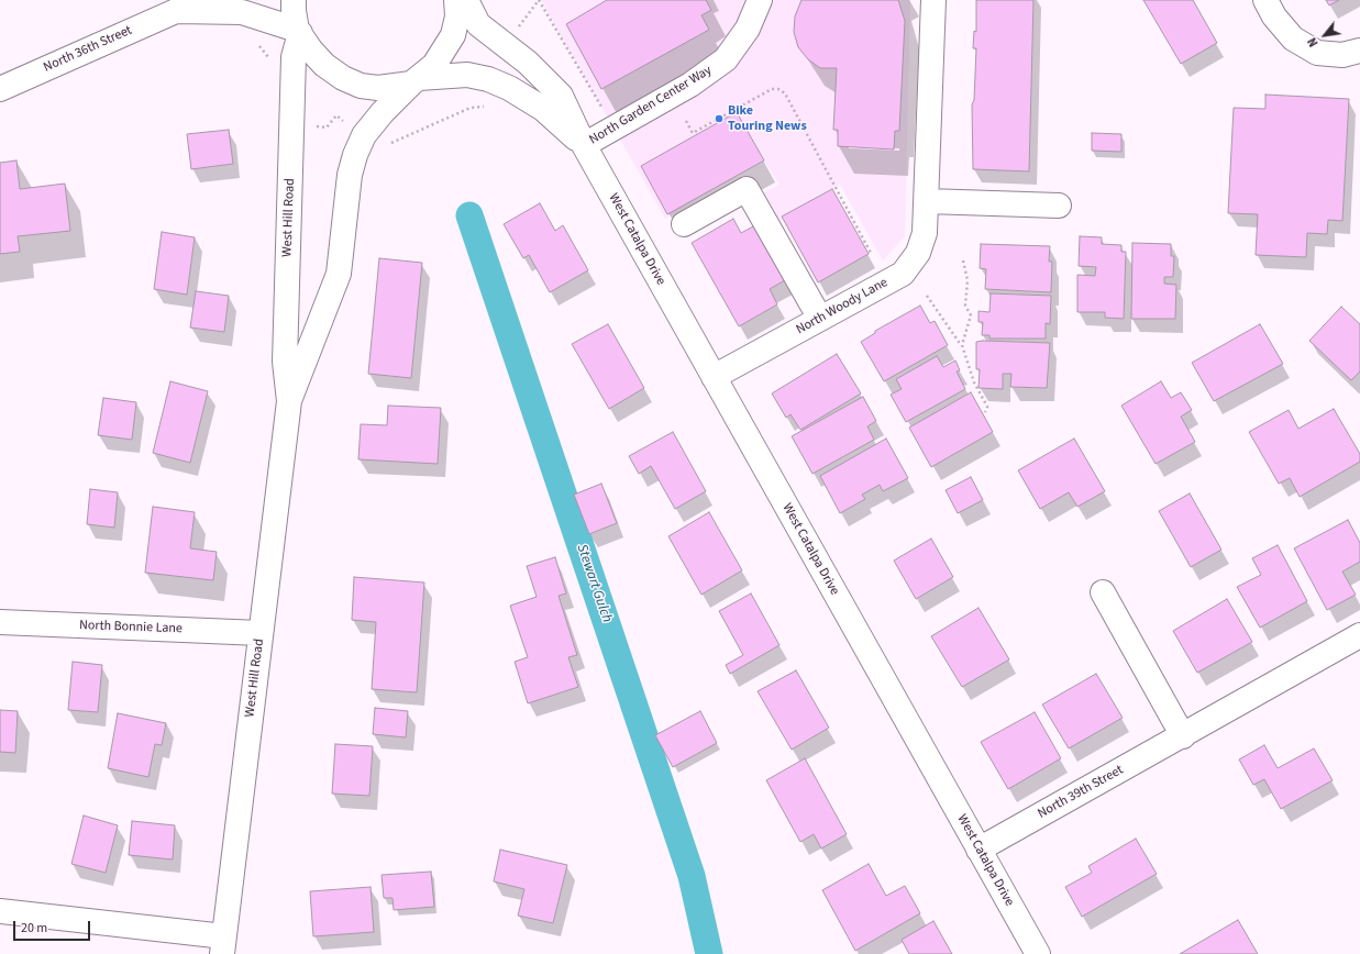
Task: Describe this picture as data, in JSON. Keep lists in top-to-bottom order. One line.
{"streets":{"street":["North 36th Street","North Garden Center Way","West Hill Road","West Catalpa Drive","North Woody Lane","North Bonnie Lane","North 39th Street"]},"crossings":[["North 36th Street","West Hill Road"],["North 36th Street","West Catalpa Drive"],["North Garden Center Way","West Catalpa Drive"],["West Hill Road","West Catalpa Drive"],["West Hill Road","North Bonnie Lane"],["West Catalpa Drive","North Woody Lane"],["West Catalpa Drive","North 39th Street"]],"water":["Stewart Gulch"],"places":["Bike Touring News"],"scale_bar":"20 m","north":"bottom left"}
